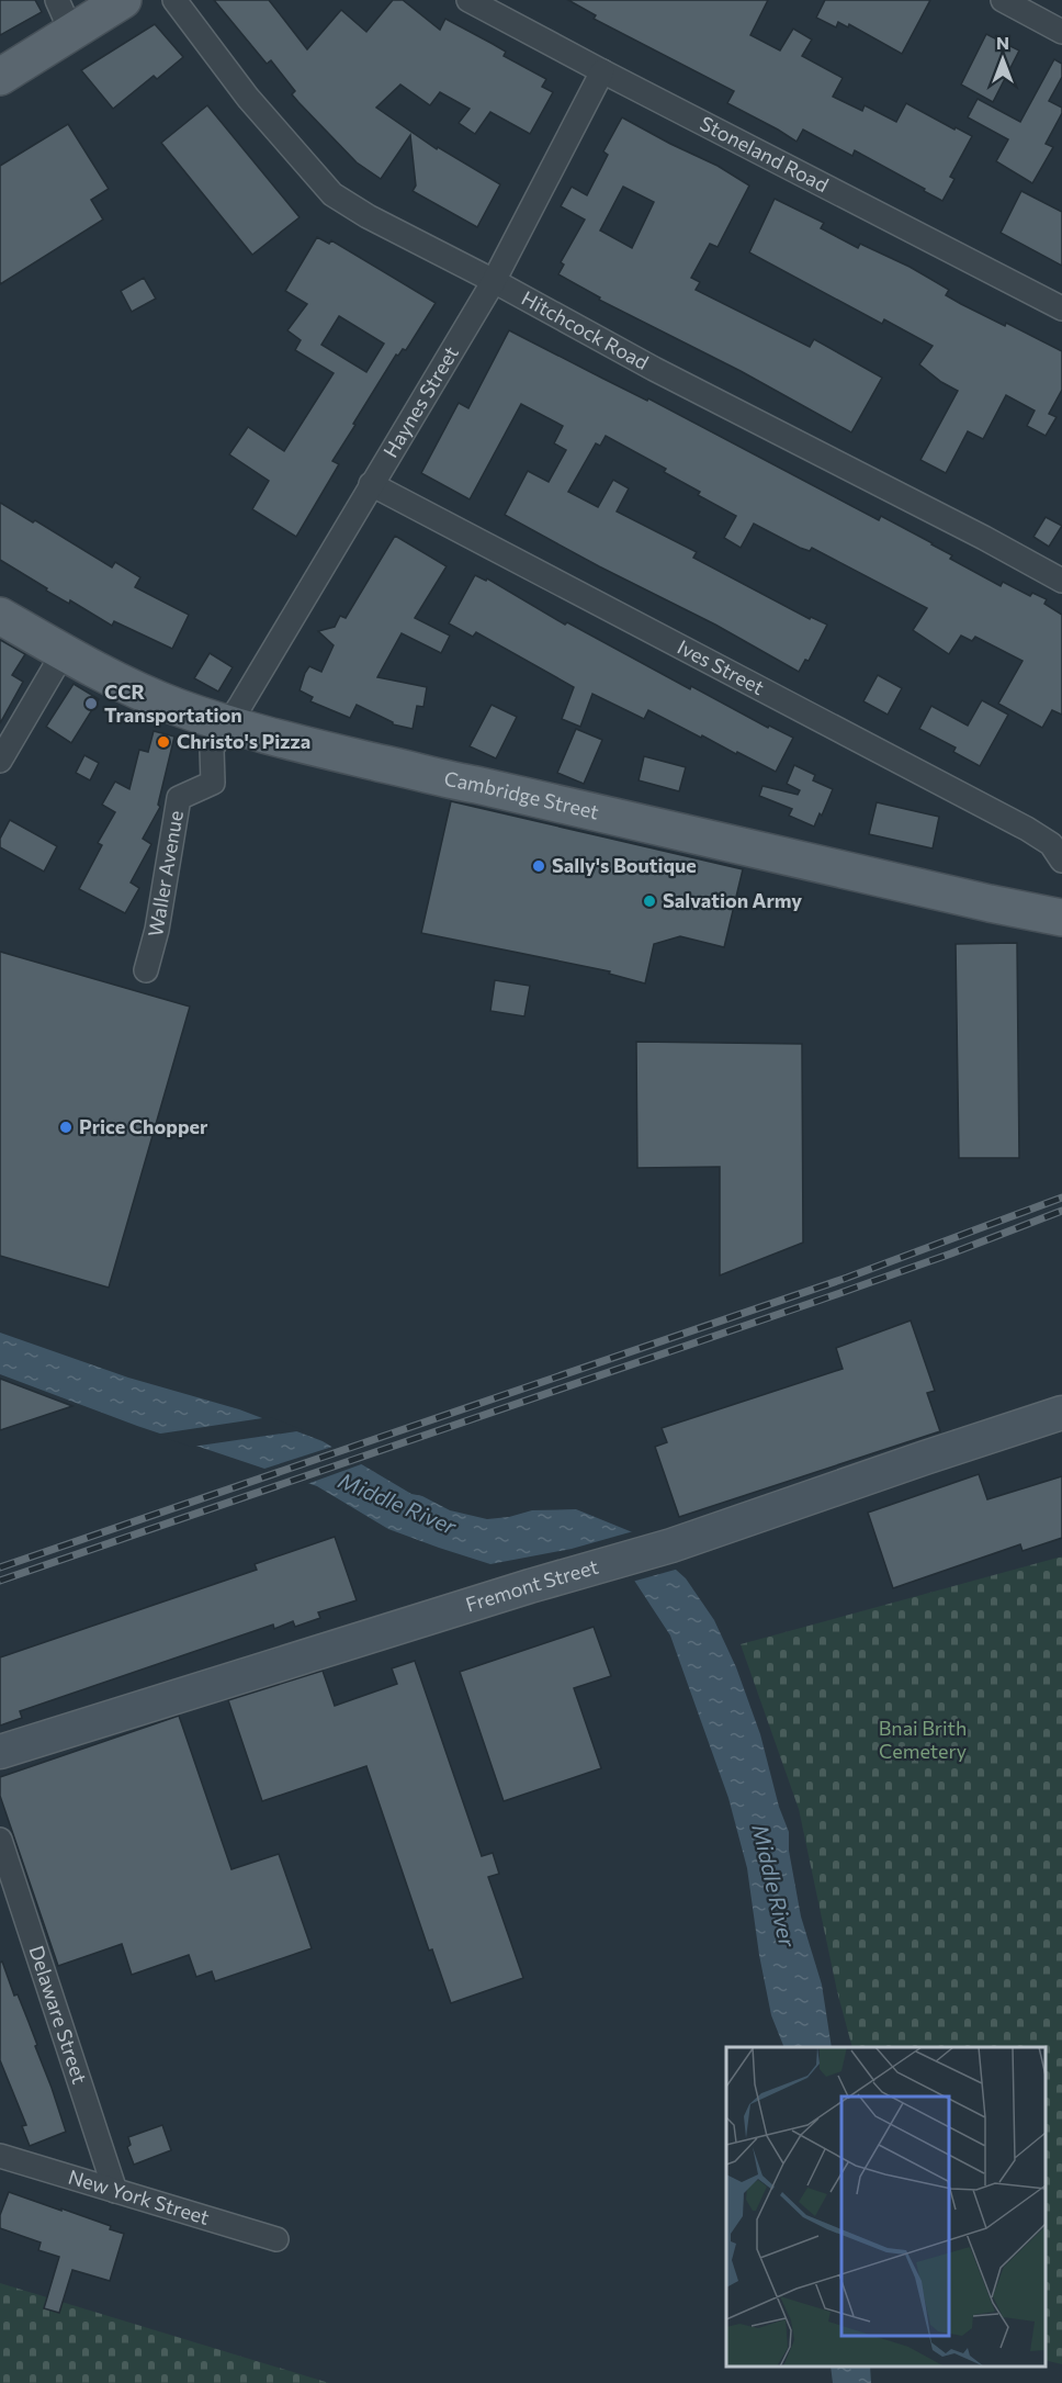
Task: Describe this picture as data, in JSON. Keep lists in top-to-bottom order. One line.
{"streets":{"main road":["Cambridge Street"],"street":["Stoneland Road","Hitchcock Road","Haynes Street","Ives Street","Waller Avenue","Fremont Street","Delaware Street","New York Street"]},"crossings":[["Stoneland Road","Haynes Street"],["Hitchcock Road","Haynes Street"],["Haynes Street","Ives Street"],["Haynes Street","Cambridge Street"],["Haynes Street","Waller Avenue"],["Cambridge Street","Waller Avenue"],["Delaware Street","New York Street"]],"water":["Middle River"],"parks":["Bnai Brith Cemetery"],"places":["CCR Transportation","Christo's Pizza","Sally's Boutique","Salvation Army","Price Chopper"],"north":"top"}
